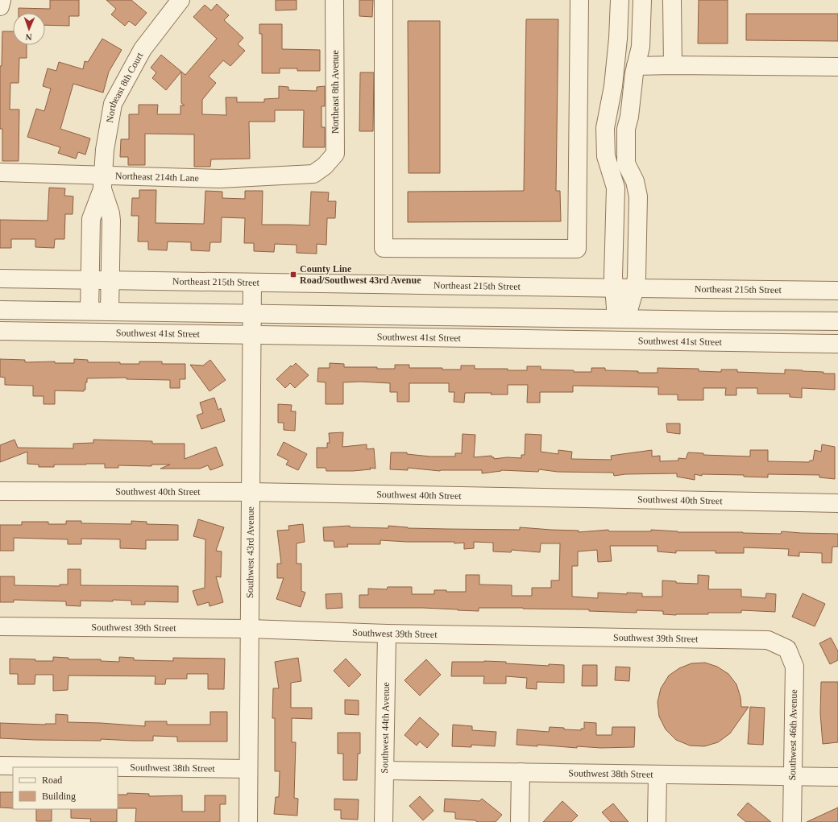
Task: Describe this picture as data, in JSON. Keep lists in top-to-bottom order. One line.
{"streets":{"street":["Northeast 8th Court","Northeast 8th Avenue","Northeast 214th Lane","Northeast 215th Street","Southwest 41st Street","Southwest 40th Street","Southwest 43rd Avenue","Southwest 39th Street","Southwest 44th Avenue","Southwest 46th Avenue","Southwest 38th Street"]},"crossings":[["Northeast 8th Court","Northeast 214th Lane"],["Northeast 8th Court","Northeast 215th Street"],["Northeast 8th Avenue","Northeast 214th Lane"],["Northeast 215th Street","Southwest 43rd Avenue"],["Southwest 41st Street","Southwest 43rd Avenue"],["Southwest 40th Street","Southwest 43rd Avenue"],["Southwest 43rd Avenue","Southwest 39th Street"],["Southwest 43rd Avenue","Southwest 38th Street"],["Southwest 39th Street","Southwest 44th Avenue"],["Southwest 39th Street","Southwest 46th Avenue"],["Southwest 44th Avenue","Southwest 38th Street"],["Southwest 46th Avenue","Southwest 38th Street"]],"places":{"transit":["County Line Road/Southwest 43rd Avenue"]},"legend":["Road","Building"],"north":"bottom"}
